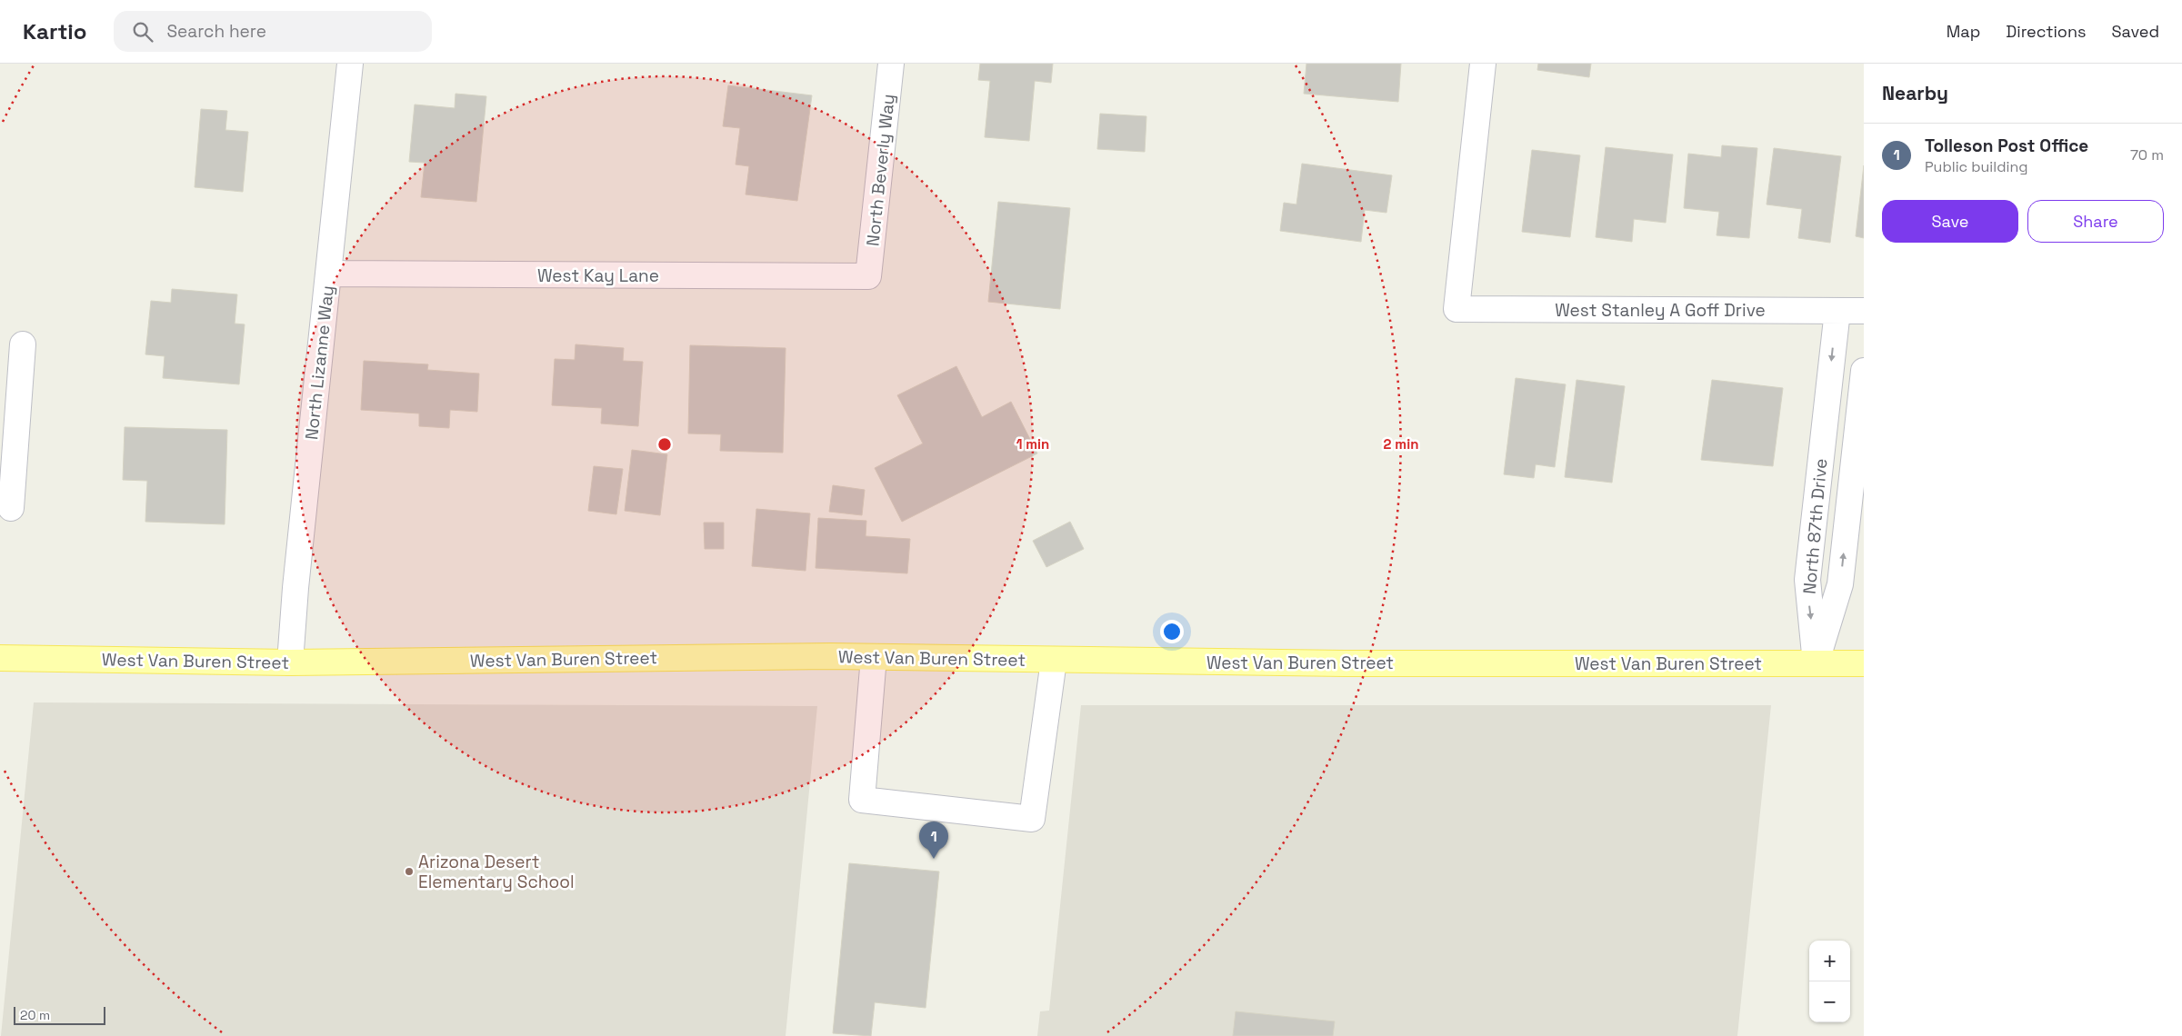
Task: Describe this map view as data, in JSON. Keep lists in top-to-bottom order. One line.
{"streets":{"main road":["West Van Buren Street"],"street":["North Beverly Way","West Kay Lane","West Stanley A Goff Drive","North Lizanne Way","North 87th Drive"]},"crossings":[["North Beverly Way","West Kay Lane"],["West Kay Lane","North Lizanne Way"],["West Stanley A Goff Drive","North 87th Drive"],["North Lizanne Way","West Van Buren Street"],["North 87th Drive","West Van Buren Street"]],"places":["Arizona Desert Elementary School"],"scale_bar":"20 m","page":{"header":"Kartio","search":"Search here","nav":["Map","Directions","Saved"],"heading":"Nearby","list":[{"mark":"1","name":"Tolleson Post Office","note":"Public building","value":"70 m"}],"buttons":["Save","Share"],"pins":"1","map_buttons":["+","−"],"scale":"20 m"},"rings":["1 min","2 min"]}
